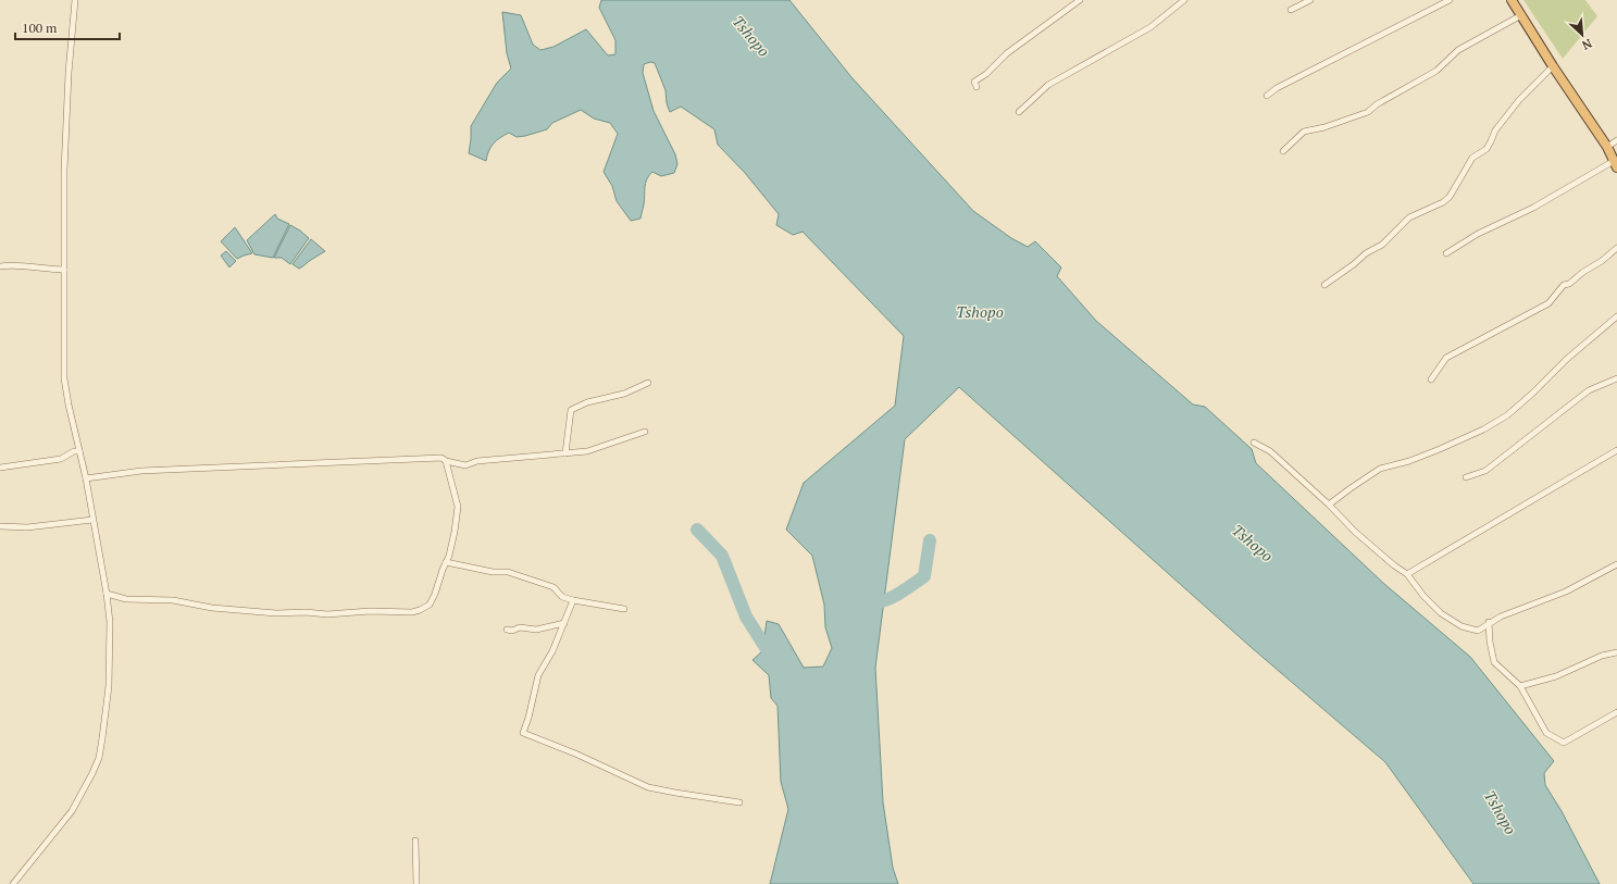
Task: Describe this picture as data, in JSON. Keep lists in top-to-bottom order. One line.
{"water":["Tshopo"],"scale_bar":"100 m","north":"bottom right"}
